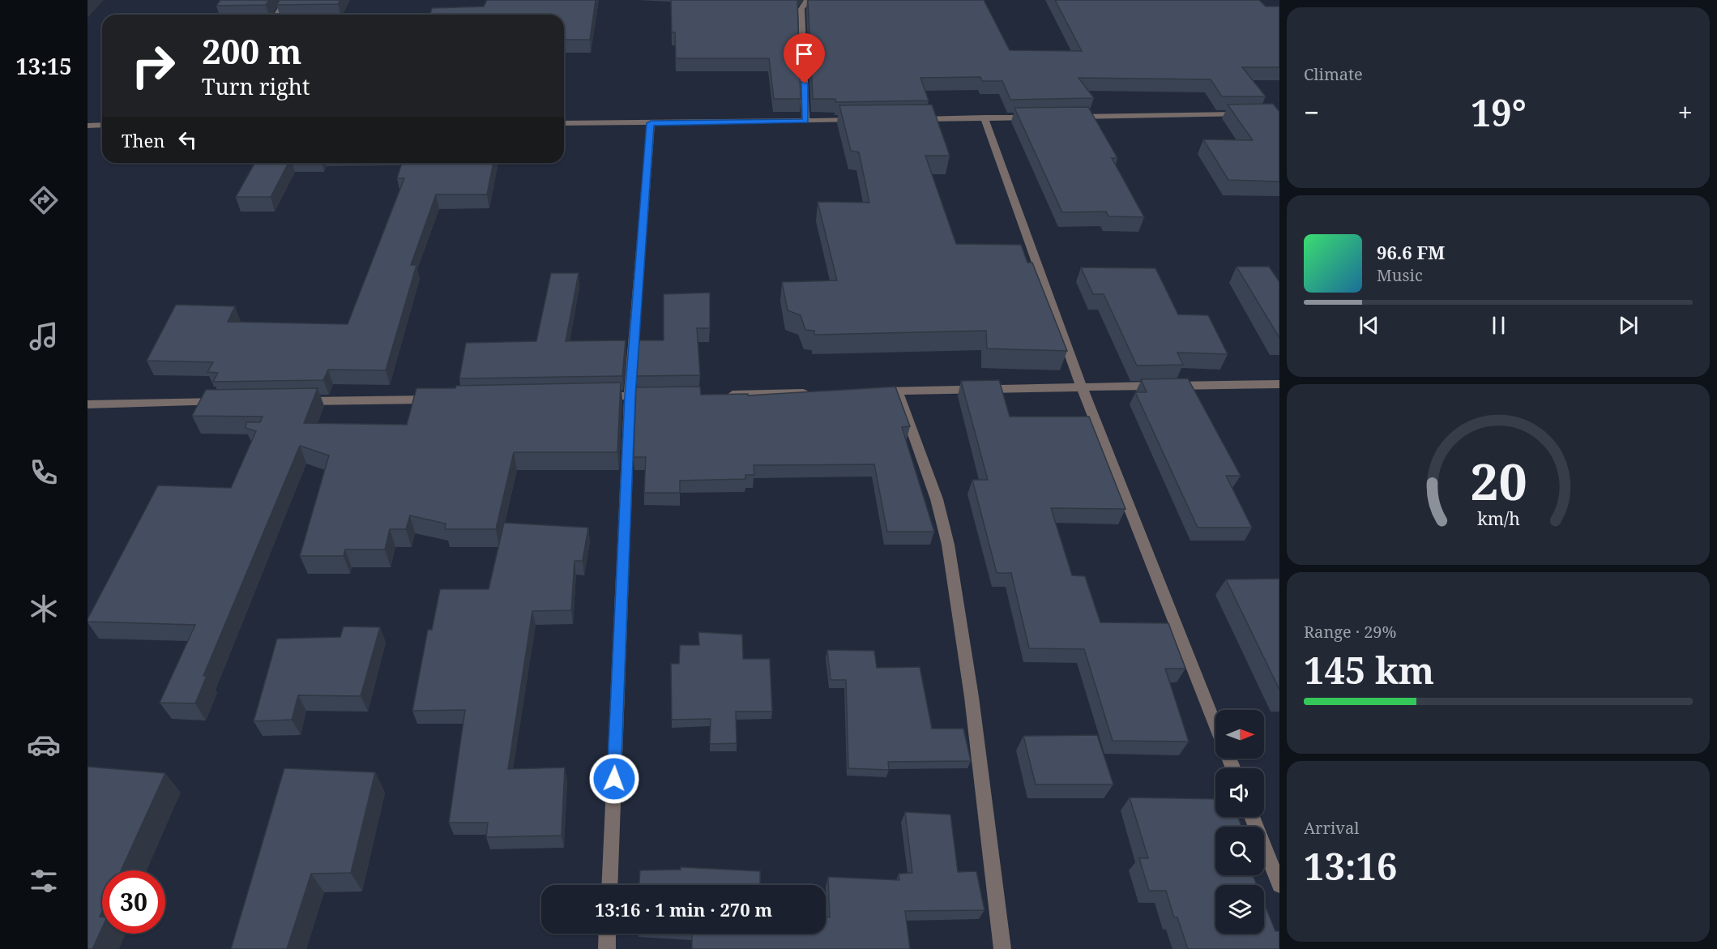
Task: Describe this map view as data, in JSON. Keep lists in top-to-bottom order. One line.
{"north":"right","page":{"tabs":"13:15","tile":["Climate",["Range · 29%","145 km"],["Arrival","13:16"]],"turn":["200 m","Turn right"],"heat":["−","19°","+"],"then":"Then","song":["96.6 FM","Music"],"limit":"30","trip":"13:16 · 1 min · 270 m","gauge":["20","km/h"]}}
